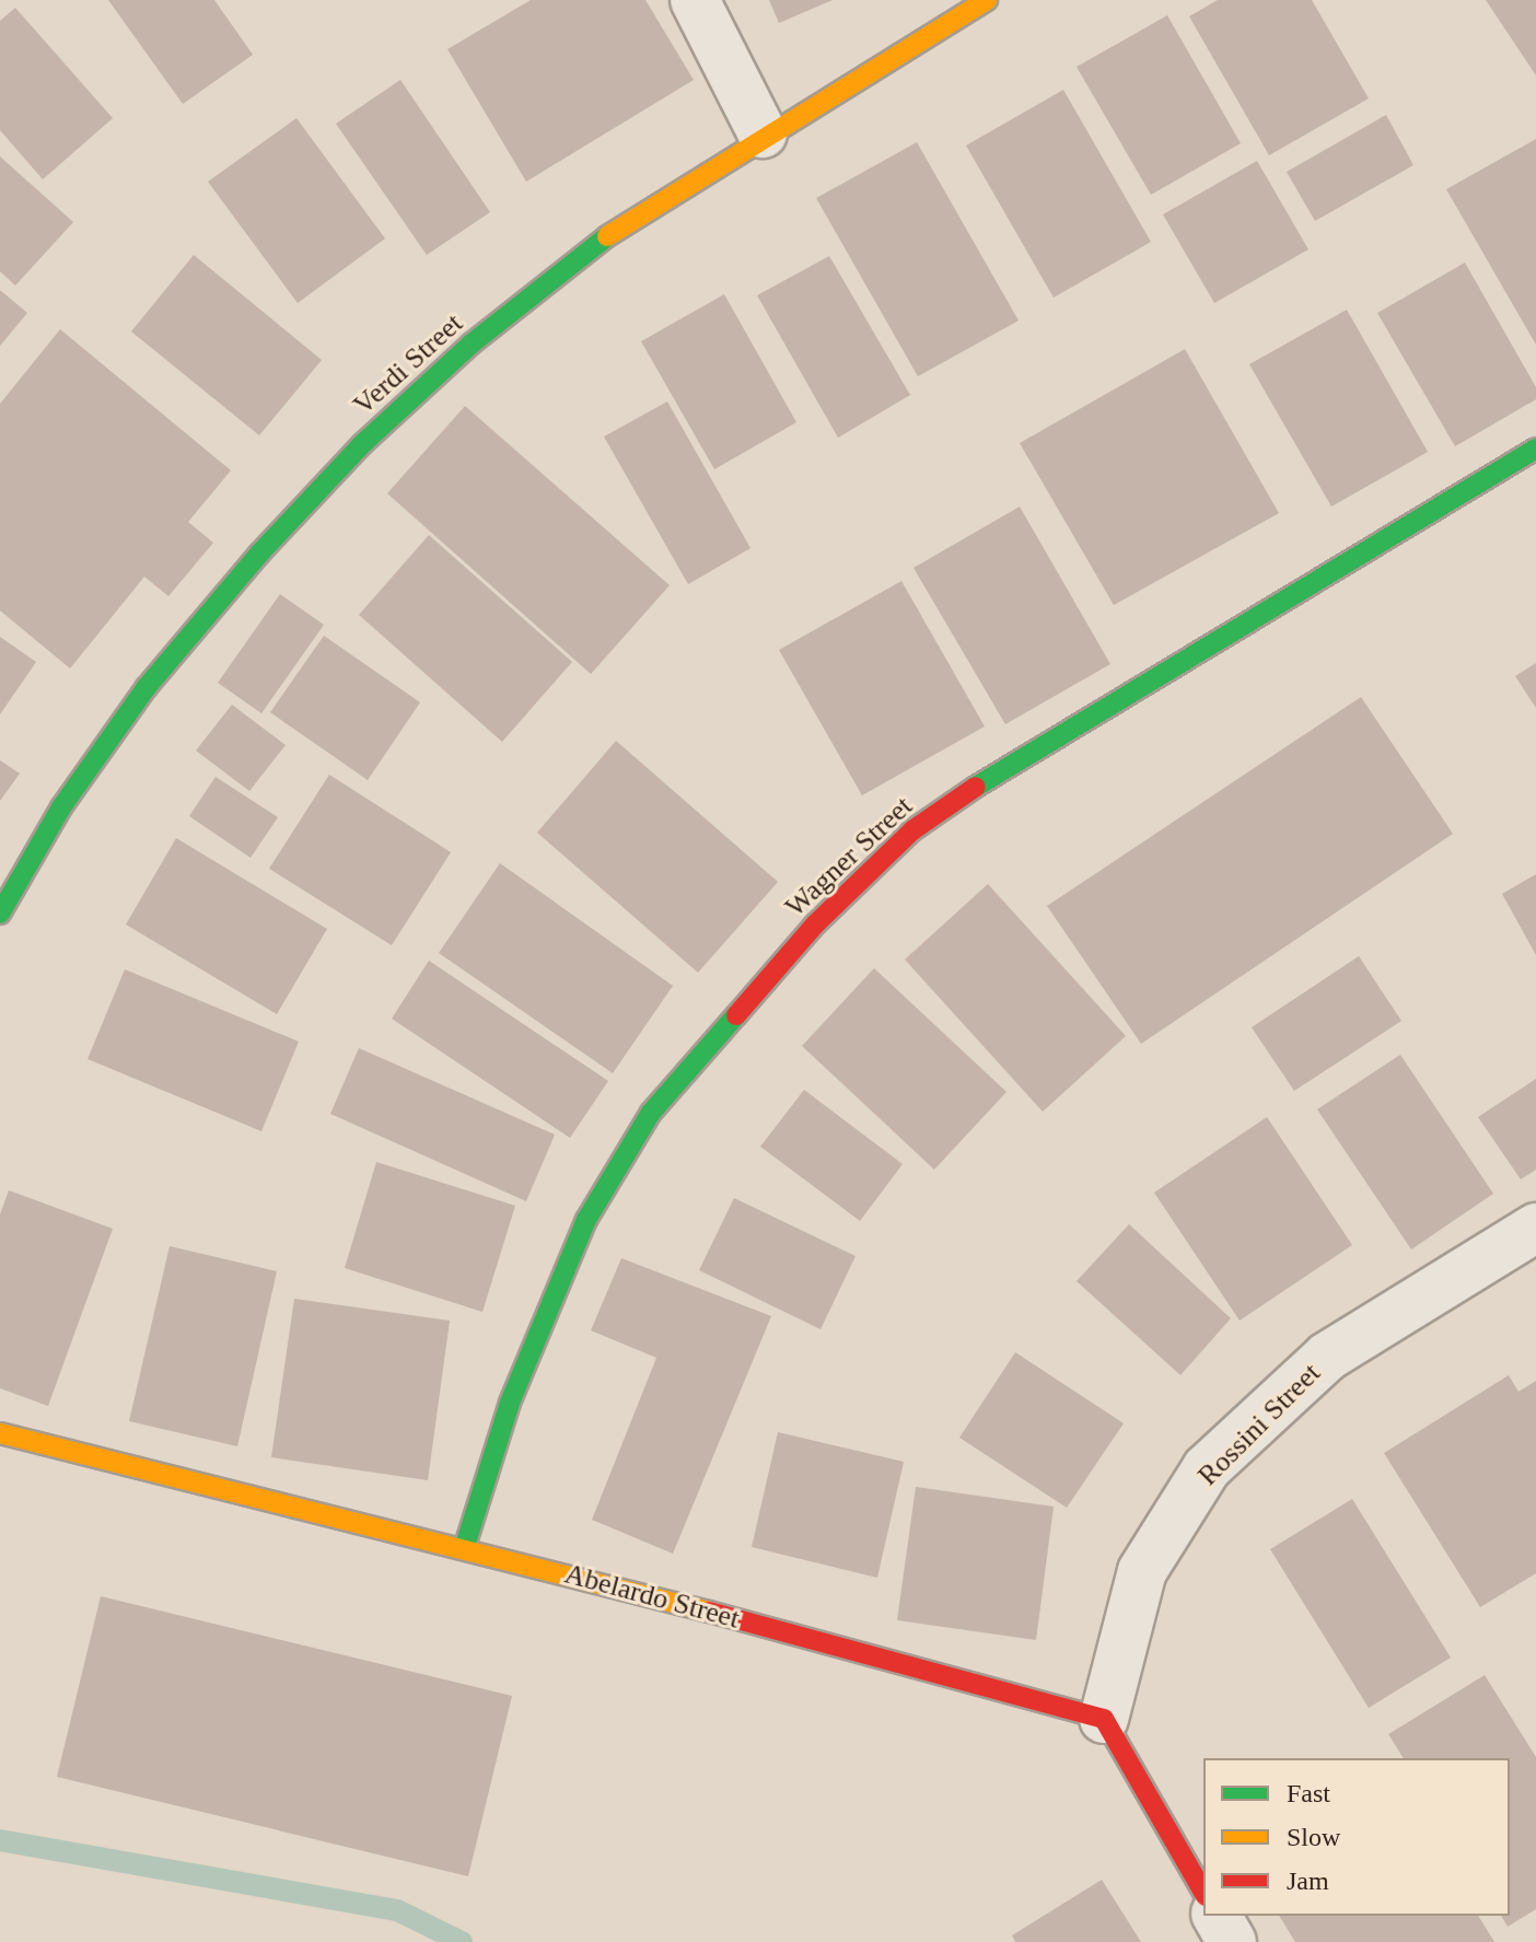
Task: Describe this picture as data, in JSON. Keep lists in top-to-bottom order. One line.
{"streets":{"street":["Verdi Street","Wagner Street","Rossini Street","Abelardo Street"]},"crossings":[["Wagner Street","Abelardo Street"],["Rossini Street","Abelardo Street"]],"legend":["Fast","Slow","Jam"]}
